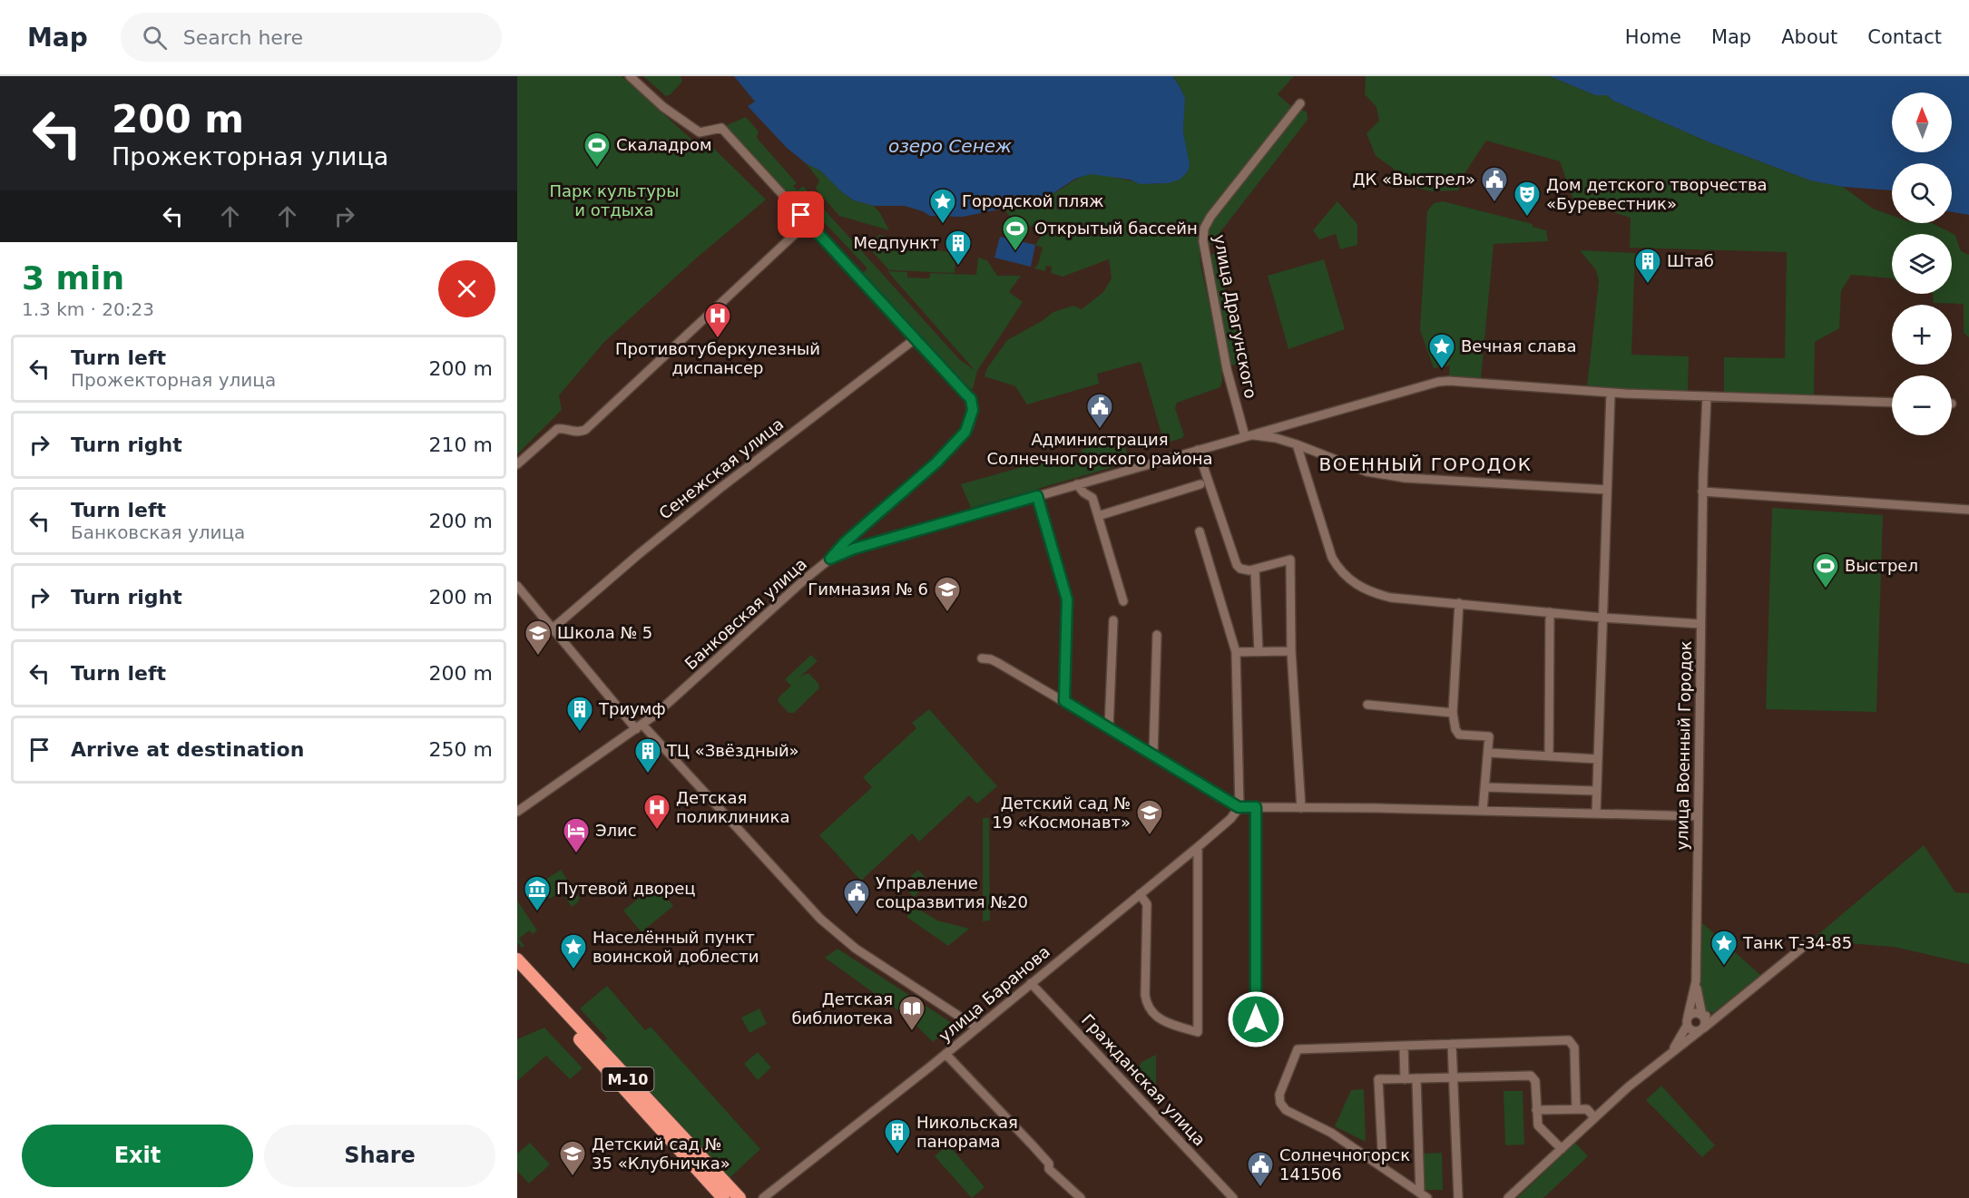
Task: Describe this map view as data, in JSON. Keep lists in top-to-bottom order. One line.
{"streets":{"highway":["М-10"],"street":["улица Драгунского","Сенежская улица","Банковская улица","улица Военный Городок","улица Баранова","Гражданская улица"]},"crossings":[["улица Драгунского","Банковская улица"],["Банковская улица","улица Военный Городок"],["улица Баранова","Гражданская улица"]],"districts":["ВОЕННЫЙ ГОРОДОК"],"water":["озеро Сенеж"],"parks":["Парк культуры и отдыха"],"places":{"sports":["Скаладром","Открытый бассейн","Выстрел"],"public building":["ДК «Выстрел»","Администрация Солнечногорского района","Управление соцразвития №20","Солнечногорск 141506"],"theatre":["Дом детского творчества «Буревестник»"],"place":["Городской пляж","Вечная слава","Танк Т-34-85","Населённый пункт воинской доблести"],"building":["Медпункт","Штаб","Триумф","ТЦ «Звёздный»","Никольская панорама"],"hospital":["Противотуберкулезный диспансер","Детская поликлиника"],"school or university":["Гимназия № 6","Школа № 5","Детский сад № 19 «Космонавт»","Детский сад № 35 «Клубничка»"],"hotel":["Элис"],"museum":["Путевой дворец"],"library":["Детская библиотека"]},"north":"top","page":{"header":"Map","search":"Search here","nav":["Home","Map","About","Contact"],"turn":["200 m","Прожекторная улица"],"map_buttons":["+","−"],"heading":["3 min","1.3 km · 20:23"],"list":[{"name":"Turn left","note":"Прожекторная улица","value":"200 m"},{"name":"Turn right","value":"210 m"},{"name":"Turn left","note":"Банковская улица","value":"200 m"},{"name":"Turn right","value":"200 m"},{"name":"Turn left","value":"200 m"},{"name":"Arrive at destination","value":"250 m"}],"buttons":["Exit","Share"]}}
